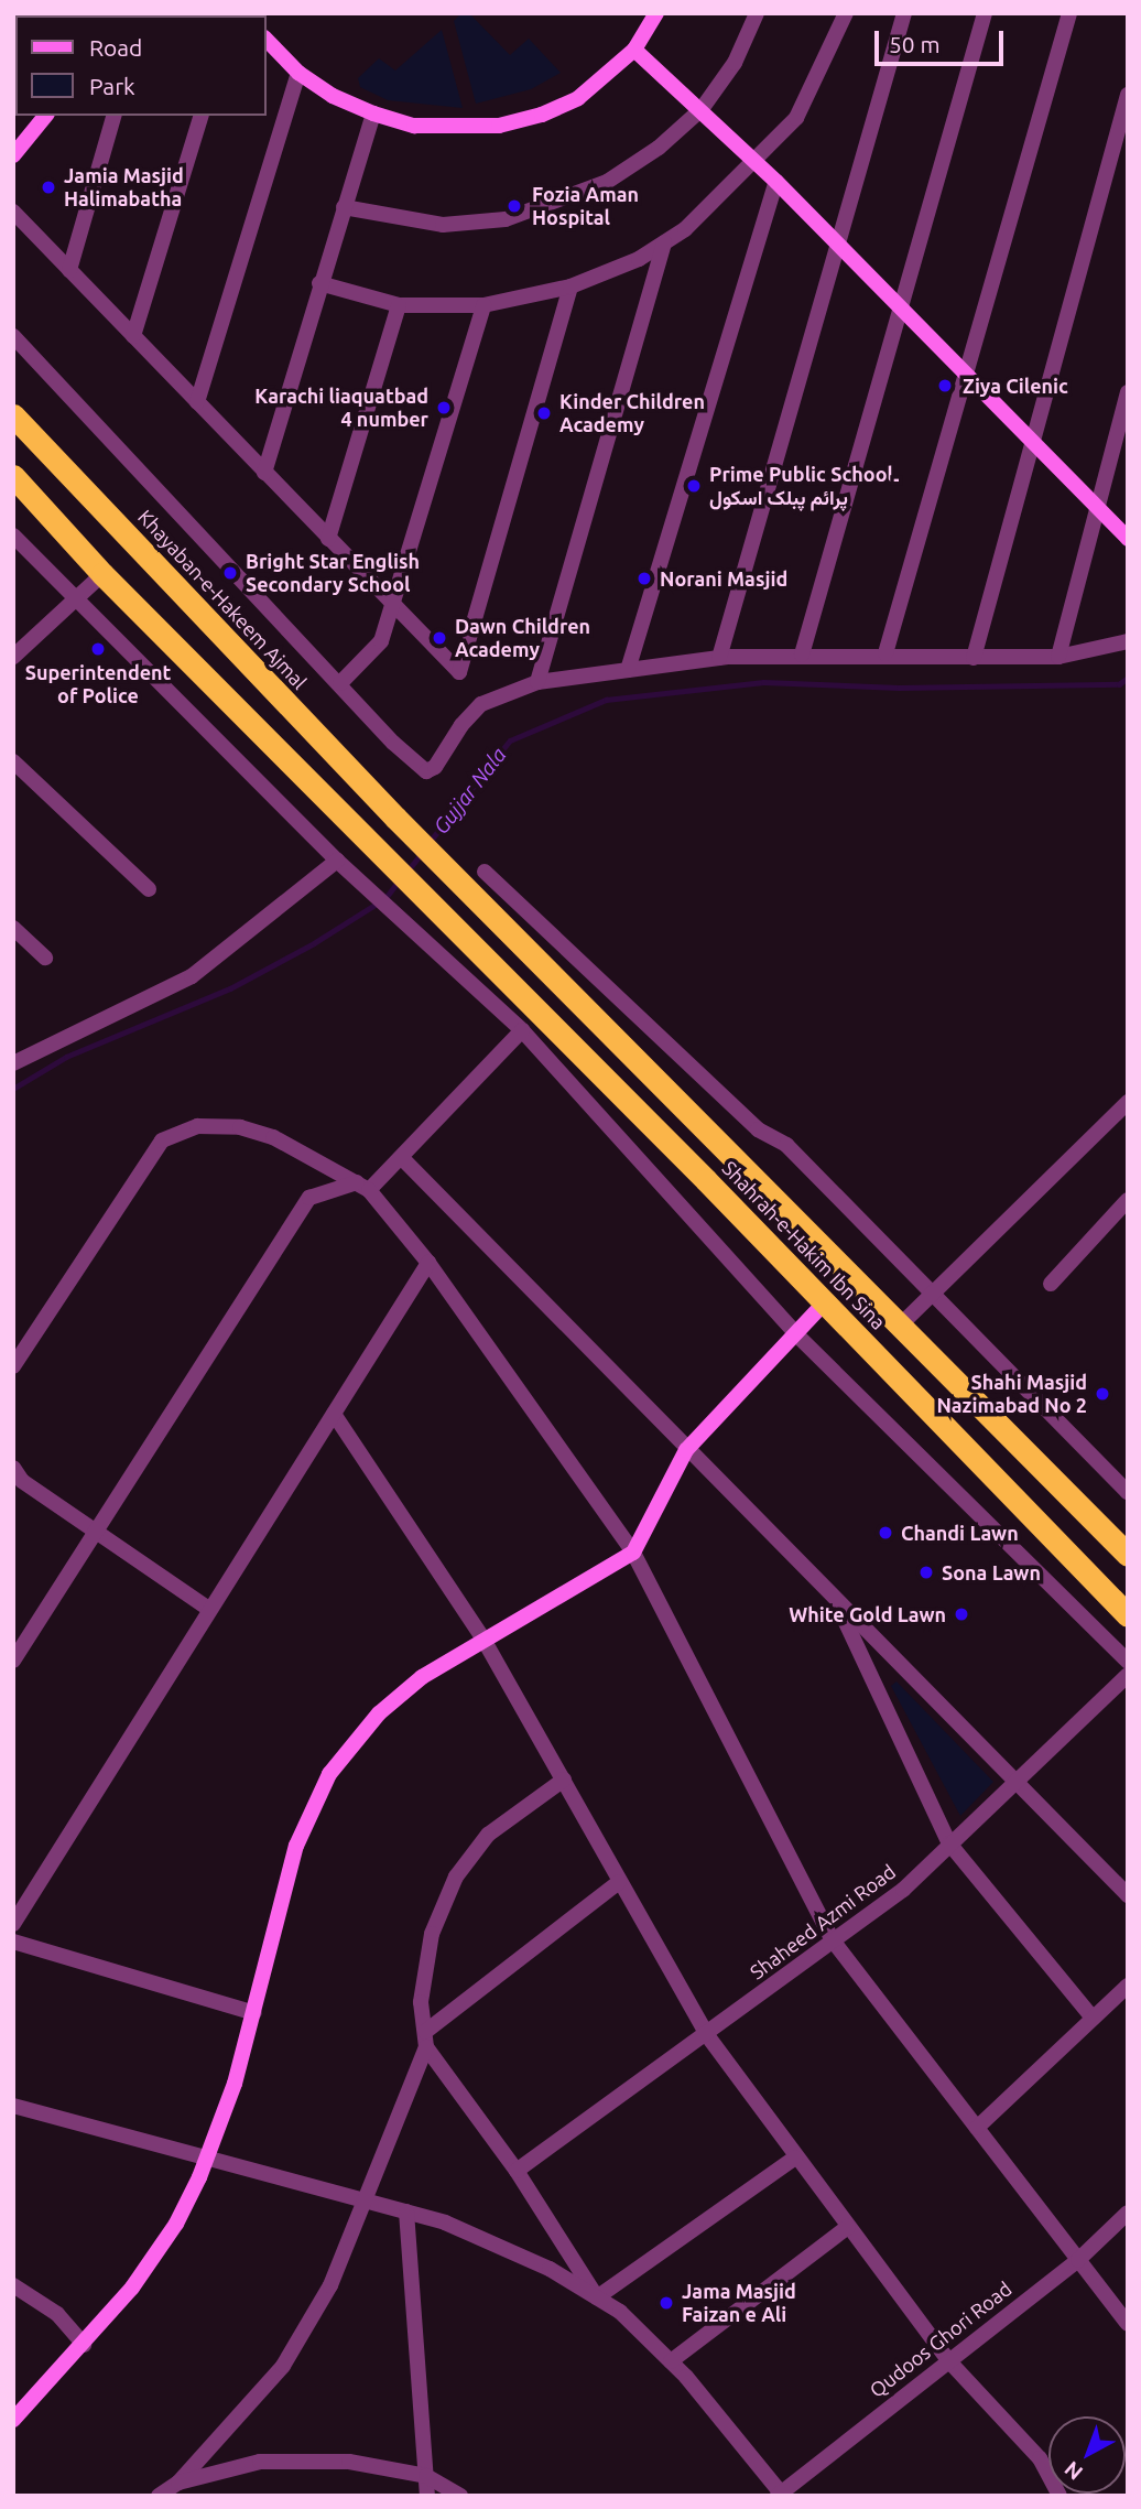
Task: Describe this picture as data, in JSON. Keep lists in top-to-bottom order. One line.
{"streets":{"highway":["Khayaban-e-Hakeem Ajmal","Shahrah-e-Hakim Ibn Sina"],"street":["Shaheed Azmi Road","Qudoos Ghori Road"]},"crossings":[["Khayaban-e-Hakeem Ajmal","Shahrah-e-Hakim Ibn Sina"]],"water":["Gujjar Nala"],"places":["Jamia Masjid Halimabatha","Fozia Aman Hospital","Ziya Cilenic","Karachi liaquatbad 4 number","Kinder Children Academy","Prime Public School۔ پرائم پبلک اسکول","Bright Star English Secondary School","Norani Masjid","Dawn Children Academy","Superintendent of Police","Shahi Masjid Nazimabad No 2","Chandi Lawn","Sona Lawn","White Gold Lawn","Jama Masjid Faizan e Ali"],"legend":["Road","Park"],"scale_bar":"50 m","north":"bottom left"}
